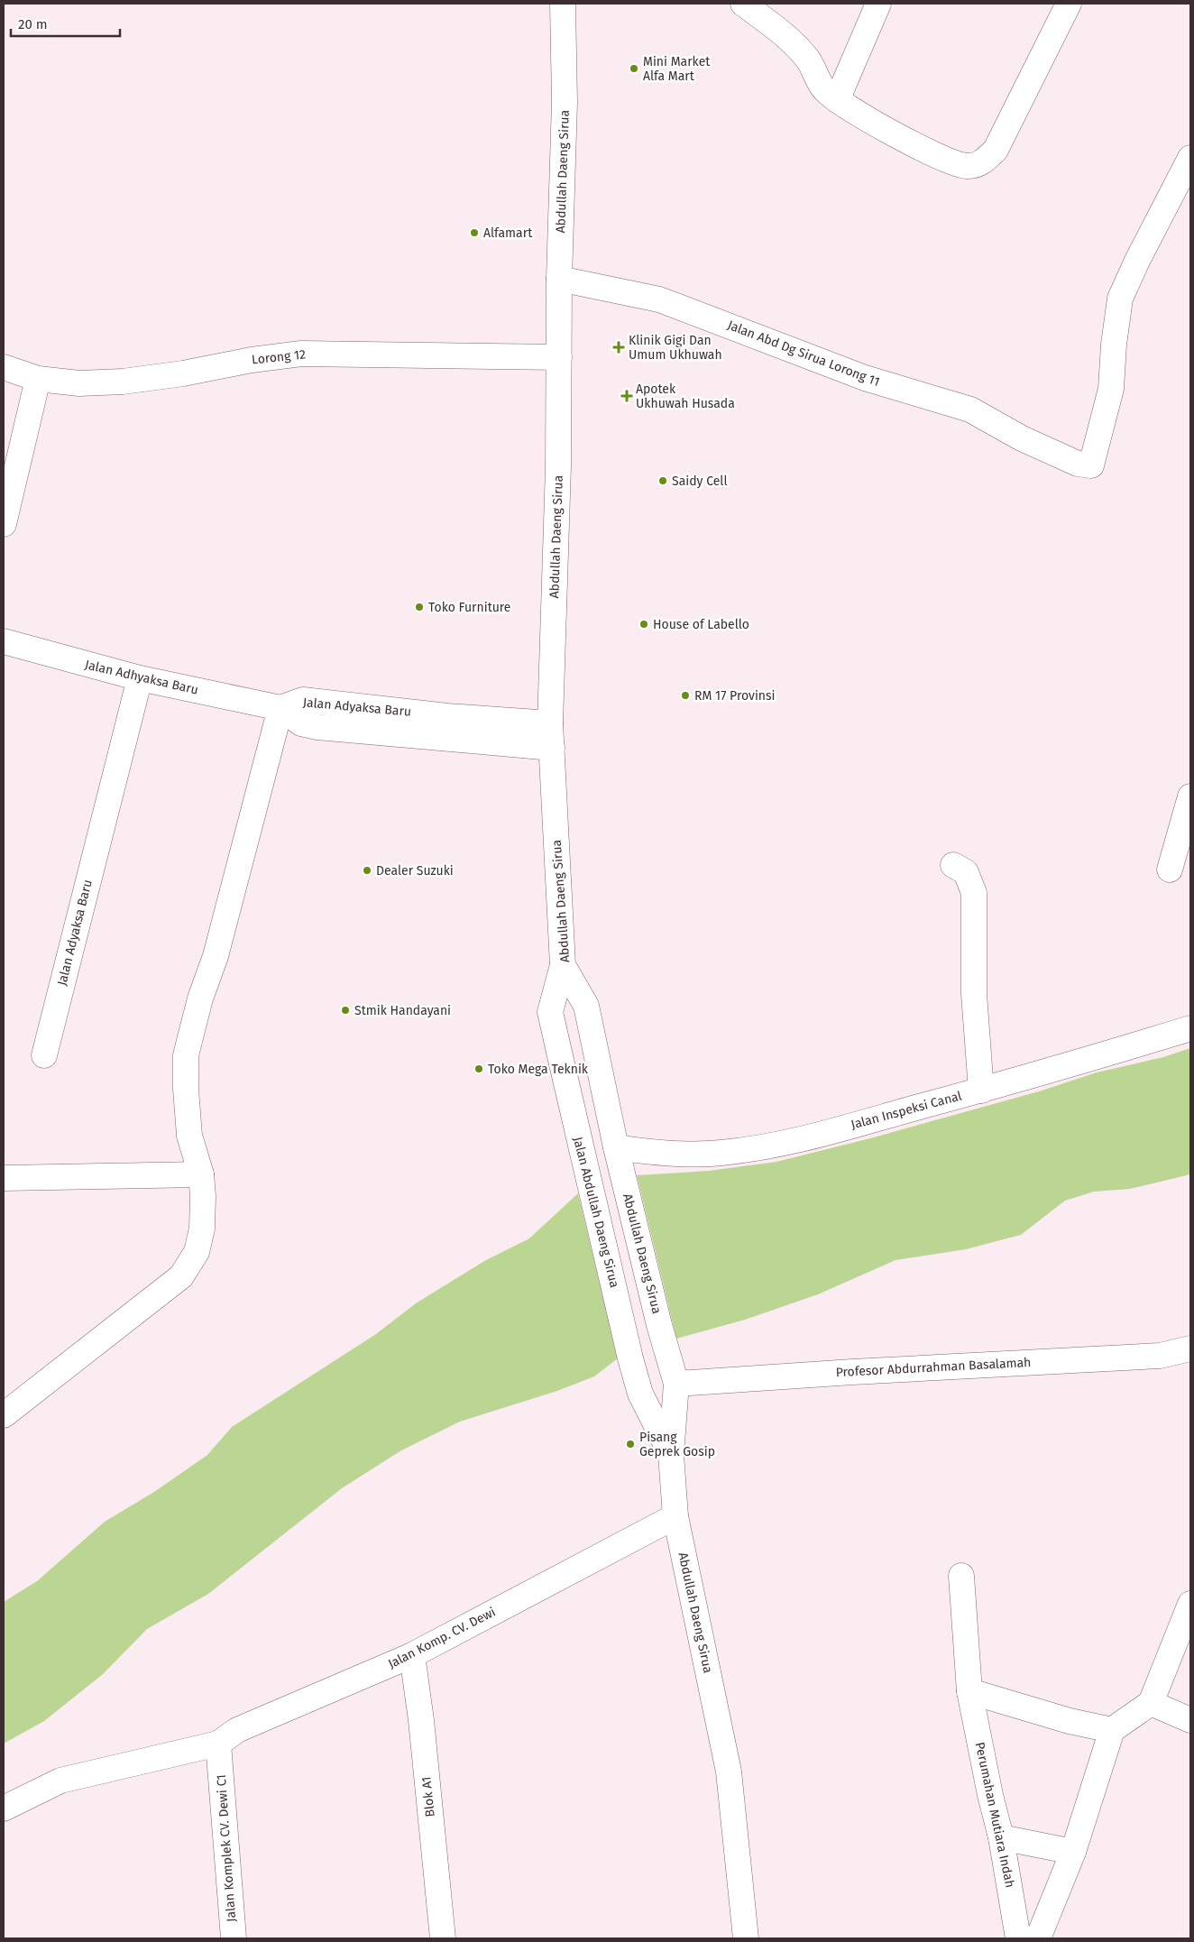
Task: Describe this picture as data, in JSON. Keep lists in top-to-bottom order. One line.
{"streets":{"street":["Abdullah Daeng Sirua","Jalan Abd Dg Sirua Lorong 11","Lorong 12","Jalan Adhyaksa Baru","Jalan Adyaksa Baru","Jalan Inspeksi Canal","Jalan Abdullah Daeng Sirua","Profesor Abdurrahman Basalamah","Jalan Komp. CV. Dewi","Blok A1","Perumahan Mutiara Indah","Jalan Komplek CV. Dewi C1"]},"crossings":[["Abdullah Daeng Sirua","Jalan Abd Dg Sirua Lorong 11"],["Abdullah Daeng Sirua","Lorong 12"],["Abdullah Daeng Sirua","Jalan Adyaksa Baru"],["Abdullah Daeng Sirua","Jalan Inspeksi Canal"],["Abdullah Daeng Sirua","Jalan Abdullah Daeng Sirua"],["Abdullah Daeng Sirua","Profesor Abdurrahman Basalamah"],["Abdullah Daeng Sirua","Jalan Komp. CV. Dewi"],["Jalan Adhyaksa Baru","Jalan Adyaksa Baru"],["Jalan Komp. CV. Dewi","Blok A1"],["Jalan Komp. CV. Dewi","Jalan Komplek CV. Dewi C1"]],"places":{"other":["Mini Market Alfa Mart","Alfamart","Saidy Cell","Toko Furniture","House of Labello","RM 17 Provinsi","Dealer Suzuki","Stmik Handayani","Toko Mega Teknik","Pisang Geprek Gosip"],"health":["Klinik Gigi Dan Umum Ukhuwah","Apotek Ukhuwah Husada"]},"scale_bar":"20 m"}
